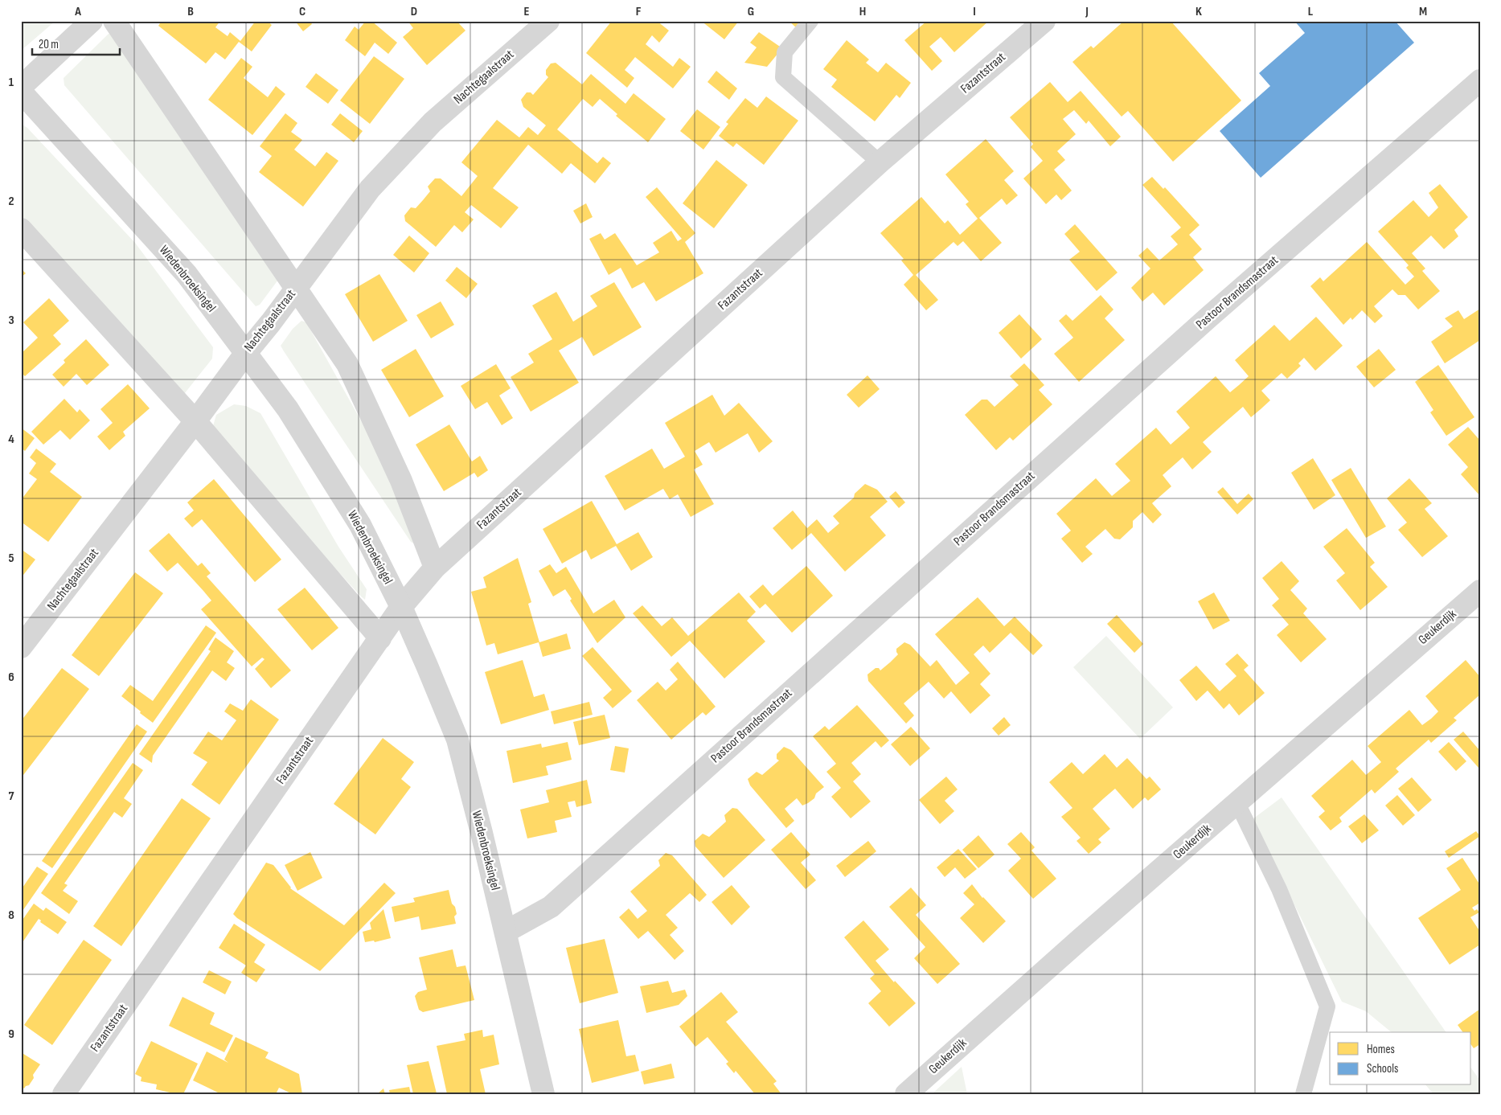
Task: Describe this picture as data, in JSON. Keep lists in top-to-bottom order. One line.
{"streets":{"street":["Fazantstraat","Nachtegaalstraat","Wiedenbroeksingel","Pastoor Brandsmastraat","Geukerdijk"]},"crossings":[["Fazantstraat","Wiedenbroeksingel"],["Nachtegaalstraat","Wiedenbroeksingel"],["Wiedenbroeksingel","Pastoor Brandsmastraat"]],"legend":["Homes","Schools"],"scale_bar":"20 m","grid":{"columns":["A","B","C","D","E","F","G","H","I","J","K","L","M"],"rows":["1","2","3","4","5","6","7","8","9"]}}
